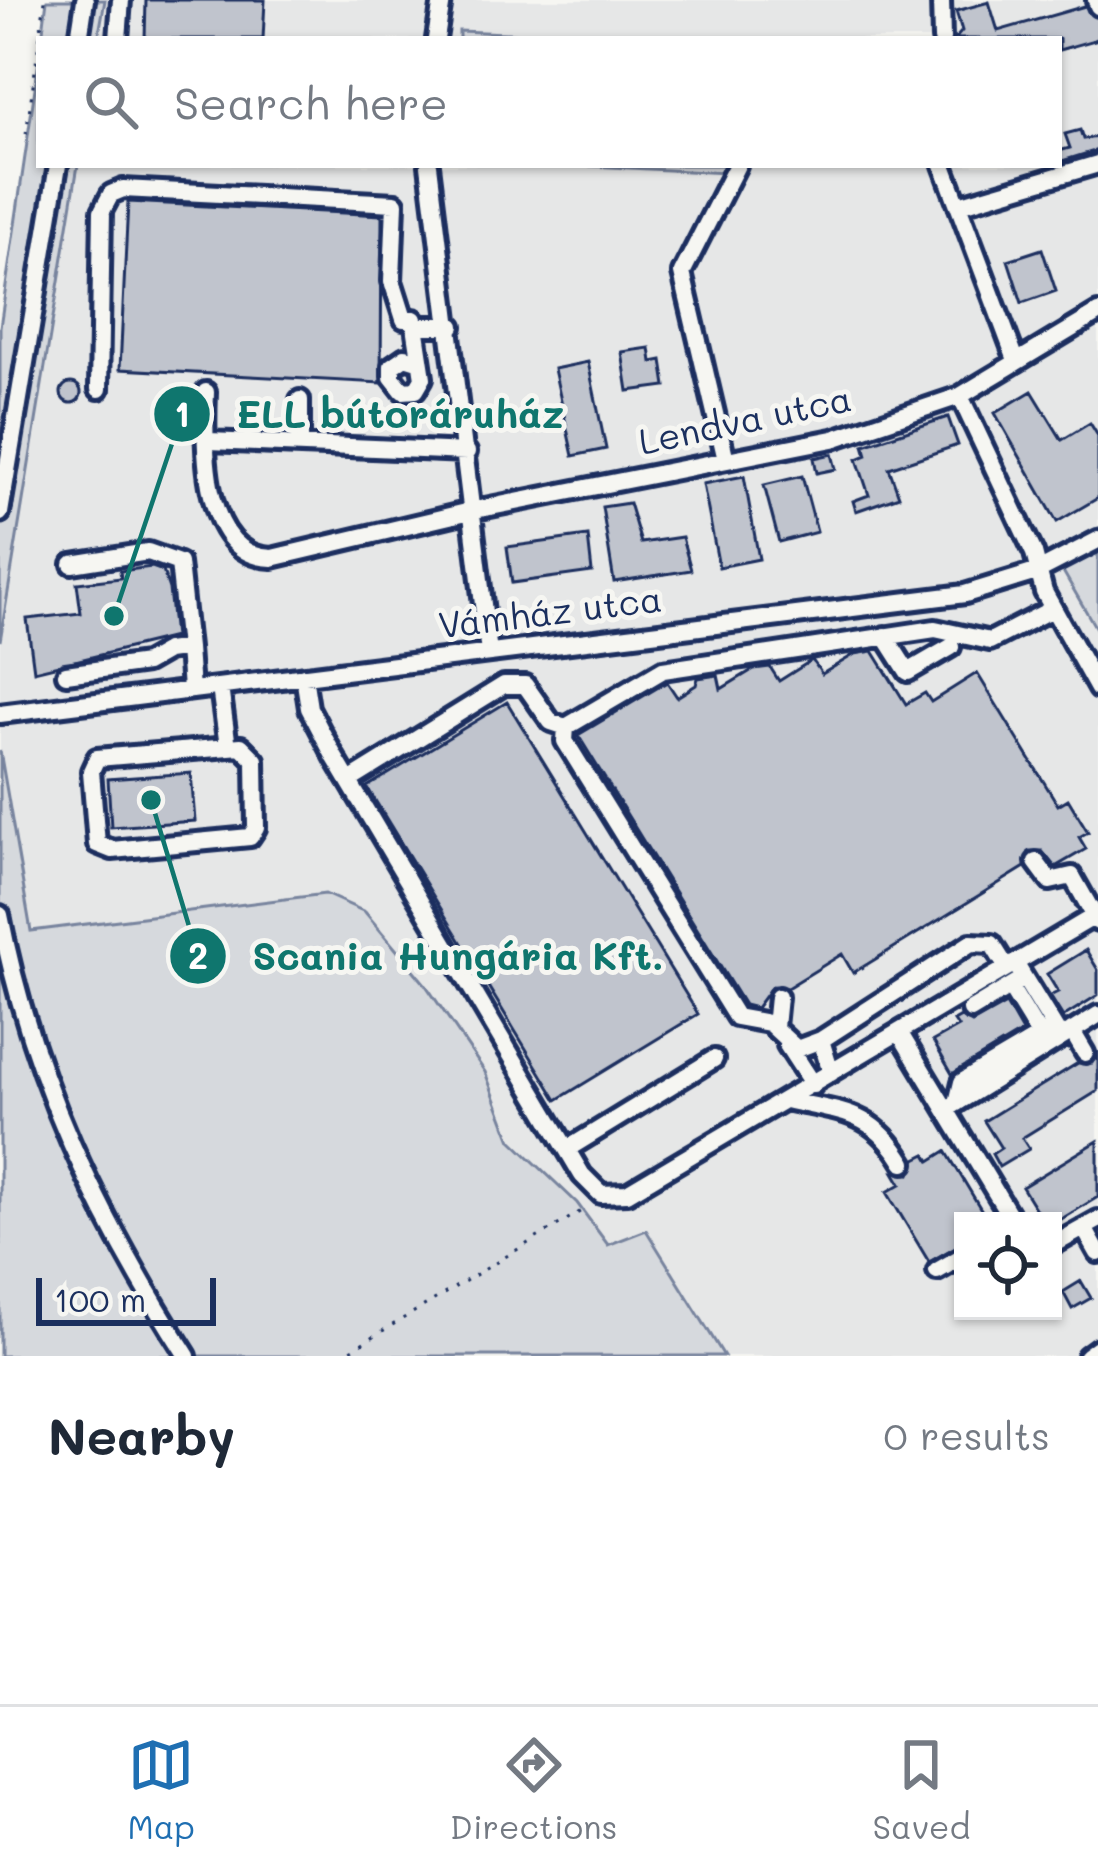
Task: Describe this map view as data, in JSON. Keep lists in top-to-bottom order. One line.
{"streets":{"street":["Lendva utca","Vámház utca"]},"places":["ELL bútoráruház","Scania Hungária Kft."],"scale_bar":"100 m","page":{"search":"Search here","scale":"100 m","heading":["Nearby","0 results"],"nav":["Map","Directions","Saved"]}}
